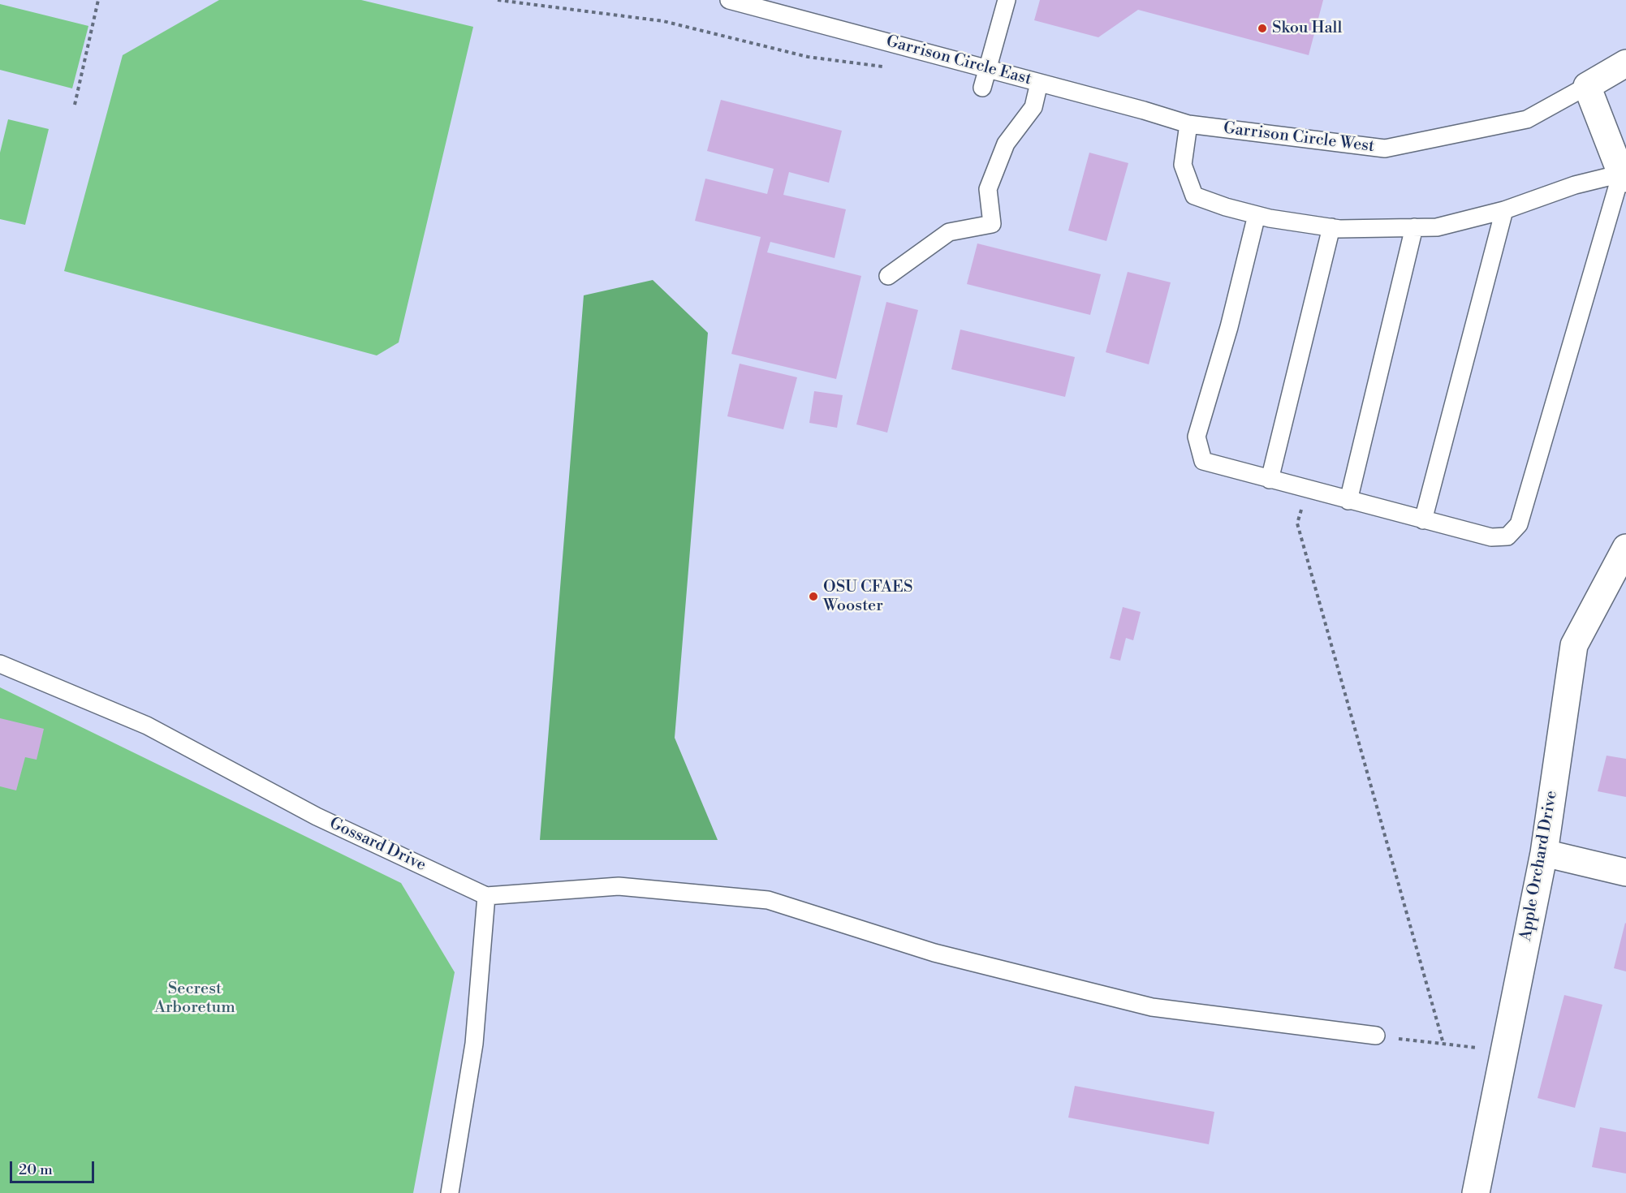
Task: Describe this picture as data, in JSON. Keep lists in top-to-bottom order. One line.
{"streets":{"street":["Garrison Circle West","Apple Orchard Drive"],"lane":["Garrison Circle East","Gossard Drive"]},"crossings":[["Garrison Circle East","Garrison Circle West"]],"parks":["Secrest Arboretum"],"places":["Skou Hall","OSU CFAES Wooster"],"scale_bar":"20 m"}
